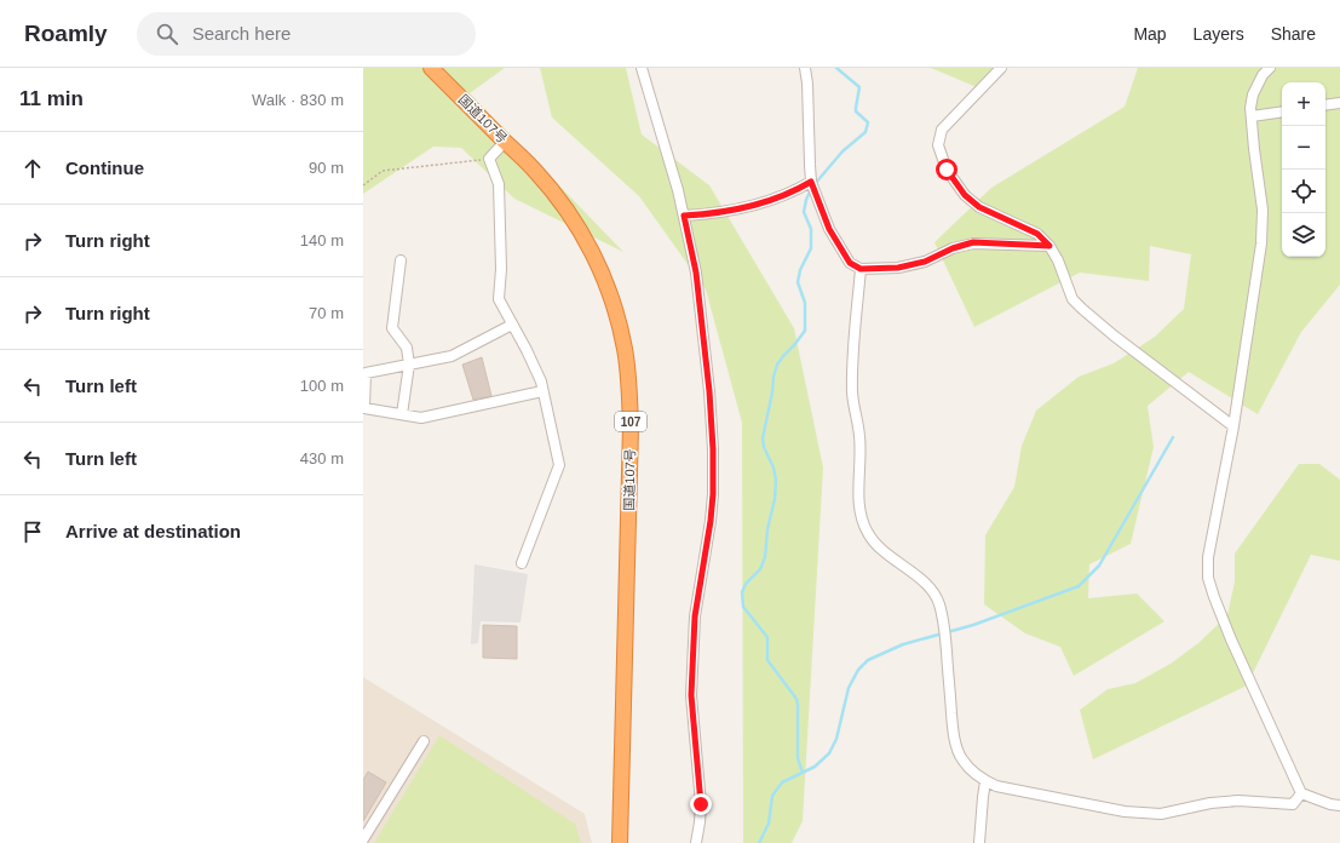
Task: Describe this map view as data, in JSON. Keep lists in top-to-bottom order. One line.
{"streets":{"highway":["国道107号","107"]},"page":{"header":"Roamly","search":"Search here","nav":["Map","Layers","Share"],"heading":["11 min","Walk · 830 m"],"map_buttons":["+","−"],"list":[["Continue","90 m"],["Turn right","140 m"],["Turn right","70 m"],["Turn left","100 m"],["Turn left","430 m"],"Arrive at destination"]}}
